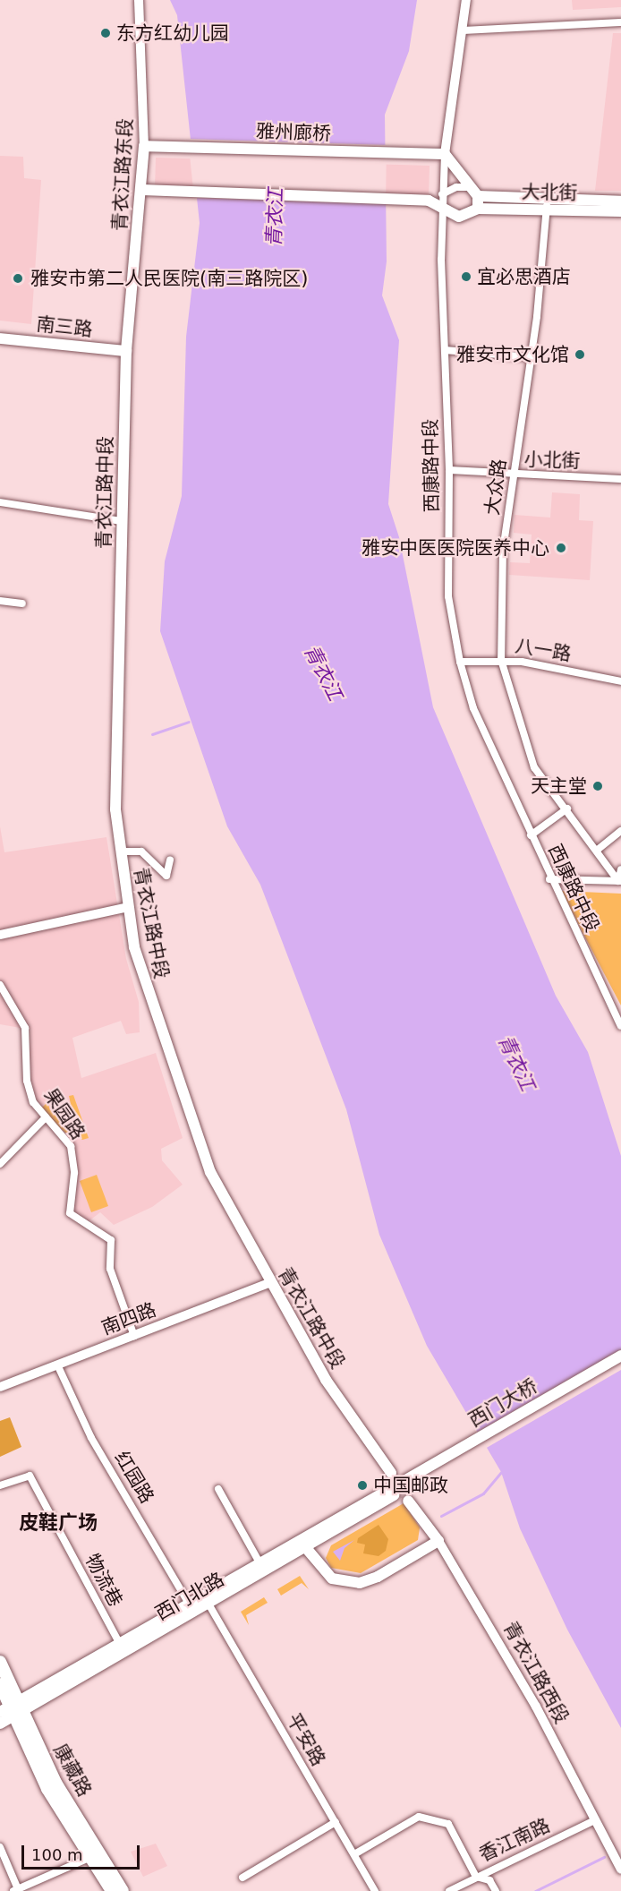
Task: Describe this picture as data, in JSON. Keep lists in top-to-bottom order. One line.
{"streets":{"main road":["雅州廊桥","青衣江路东段","大北街","南三路","青衣江路中段","西门大桥","西门北路","青衣江路西段","康藏路"],"street":["小北街","西康路中段","大众路","八一路","果园路","南四路","红园路","物流巷","平安路","香江南路"]},"crossings":[["雅州廊桥","青衣江路东段"],["雅州廊桥","西康路中段"],["青衣江路东段","南三路"],["青衣江路东段","青衣江路中段"],["大北街","西康路中段"],["大北街","大众路"],["南三路","青衣江路中段"],["小北街","西康路中段"],["小北街","大众路"],["西康路中段","八一路"],["大众路","八一路"],["青衣江路中段","南四路"],["果园路","南四路"],["南四路","红园路"],["红园路","西门北路"],["物流巷","西门北路"],["西门北路","平安路"],["西门北路","康藏路"],["青衣江路西段","香江南路"]],"districts":["皮鞋广场"],"water":["青衣江"],"places":["东方红幼儿园","宜必思酒店","雅安市第二人民医院(南三路院区)","雅安市文化馆","雅安中医医院医养中心","天主堂","中国邮政"],"scale_bar":"100 m"}
